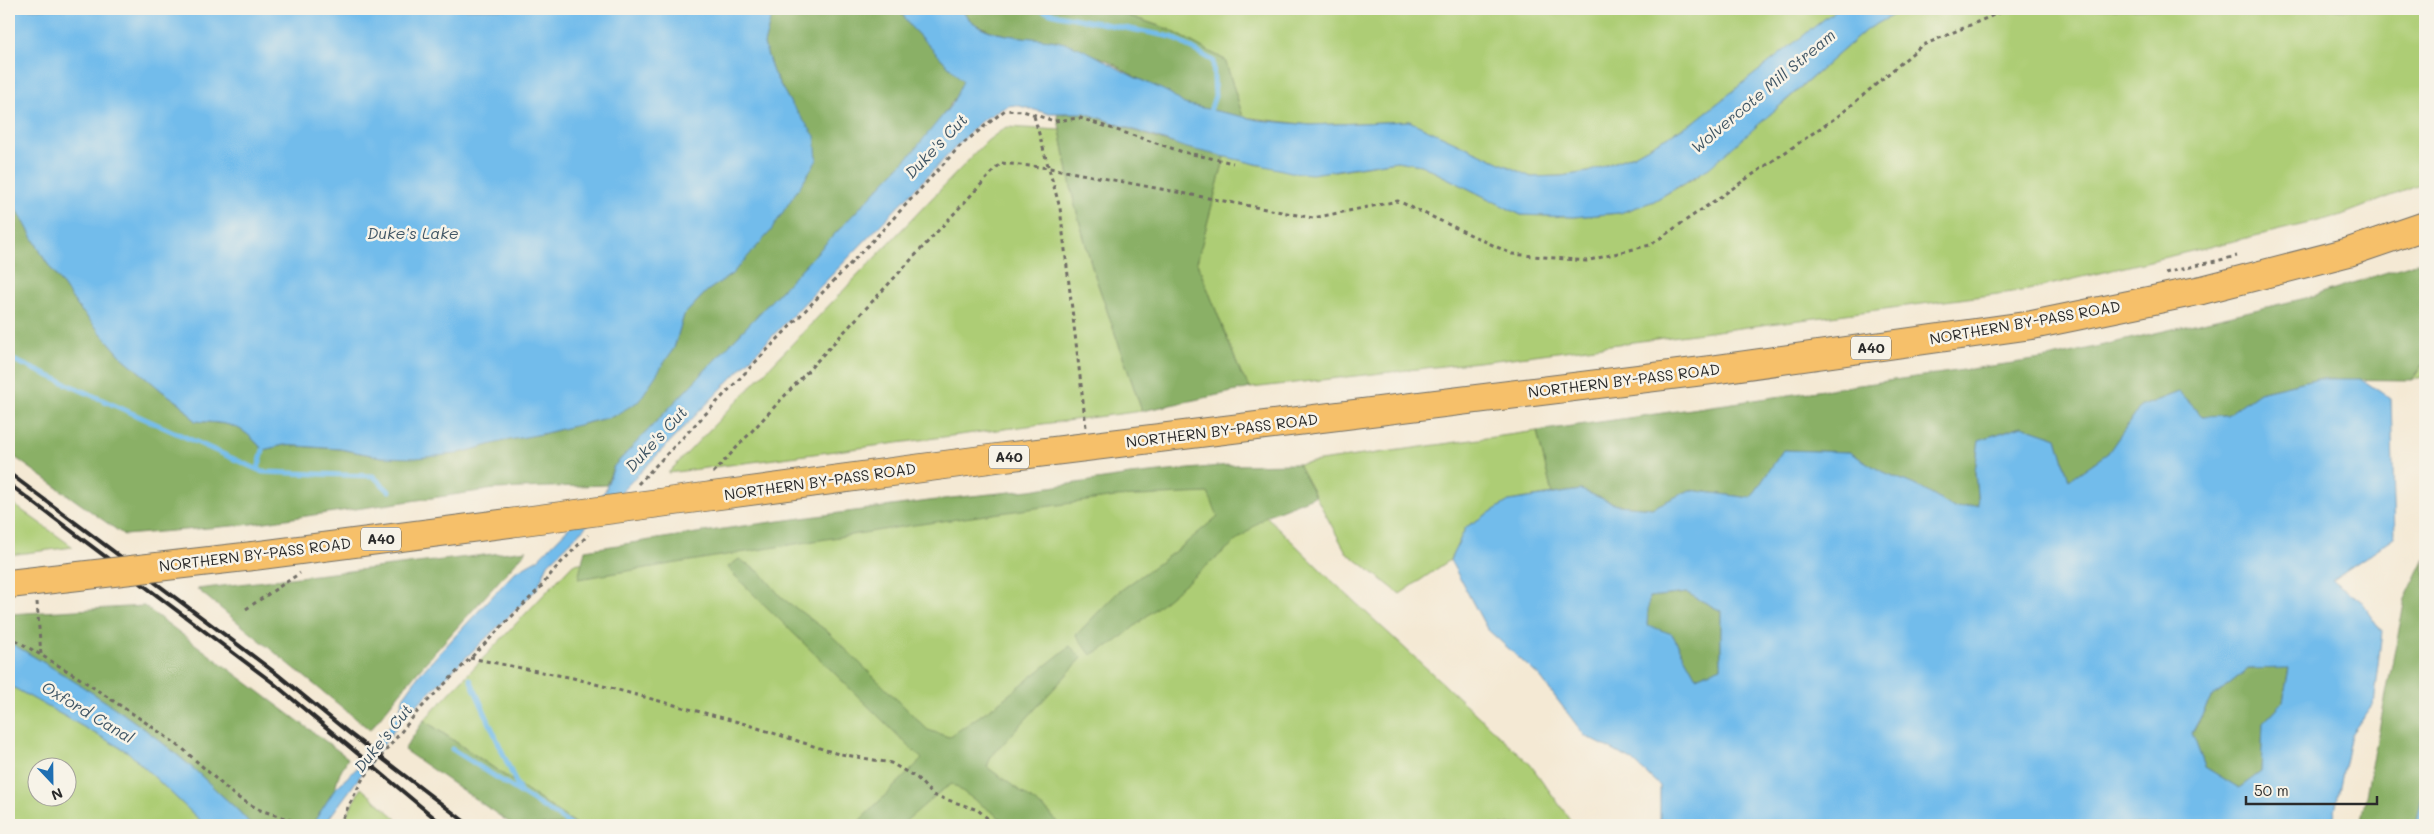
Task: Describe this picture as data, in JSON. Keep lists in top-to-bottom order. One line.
{"streets":{"highway":["NORTHERN BY-PASS ROAD","A40"]},"water":["Wolvercote Mill Stream","Duke's Cut","Duke's Lake","Oxford Canal"],"scale_bar":"50 m","north":"bottom"}
